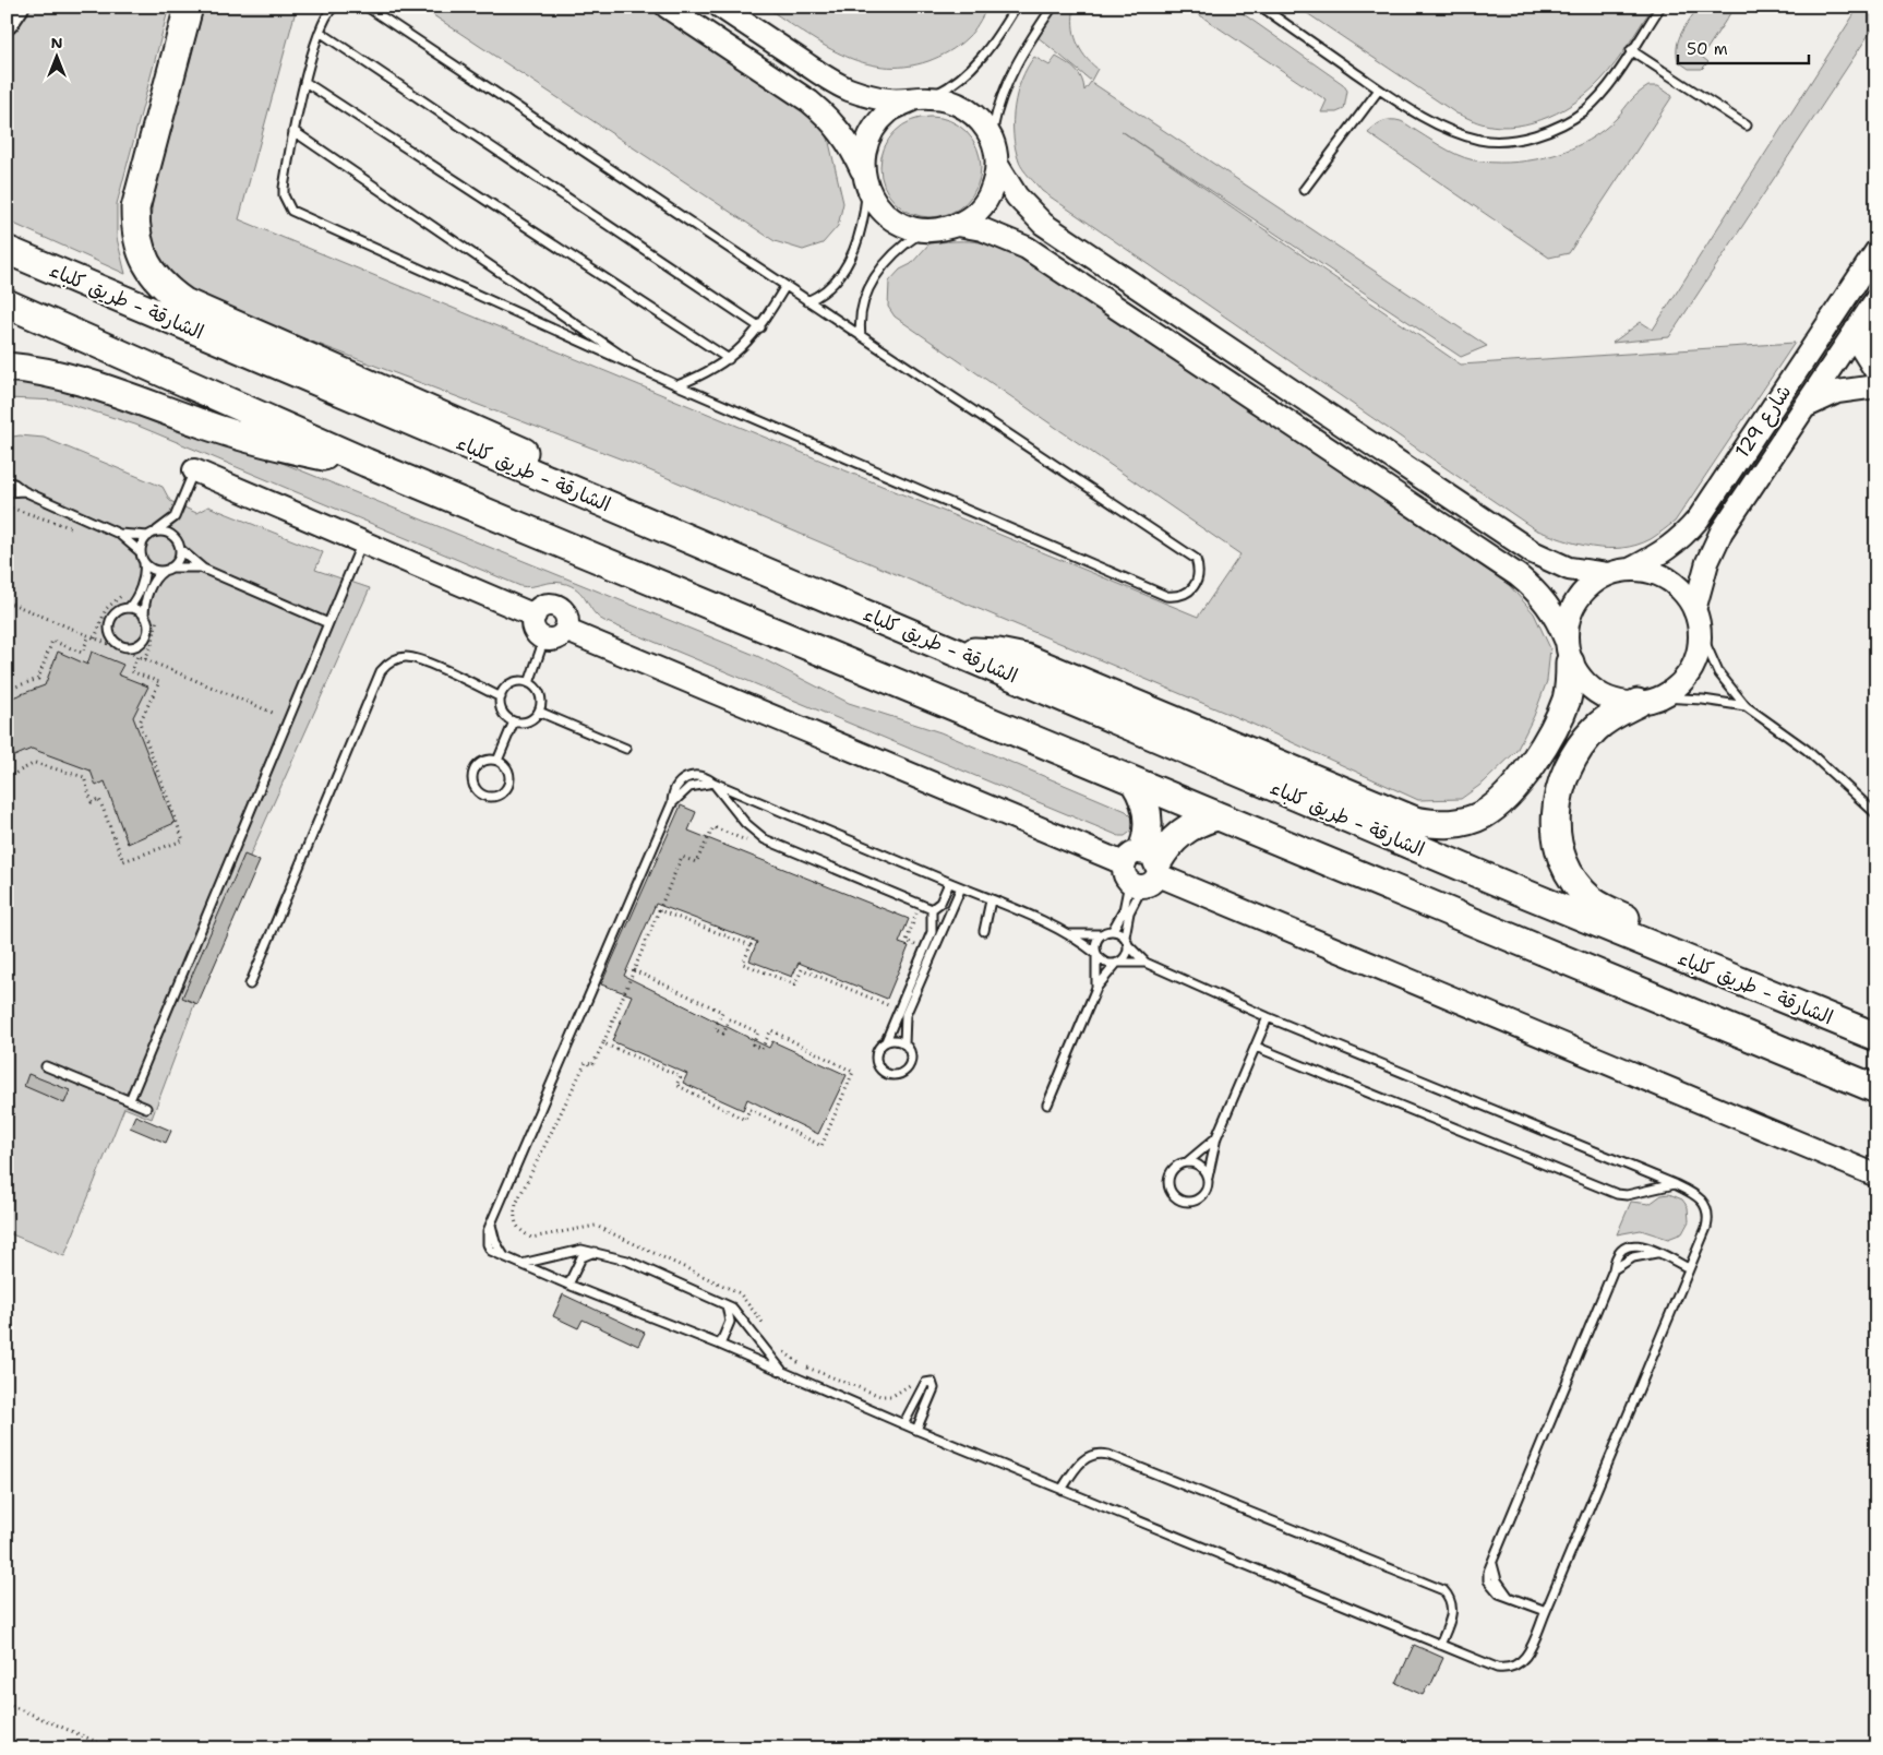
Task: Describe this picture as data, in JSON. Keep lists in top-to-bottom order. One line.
{"streets":{"highway":["الشارقة - طريق كلباء"],"street":["شارع 129"]},"scale_bar":"50 m","north":"top"}
